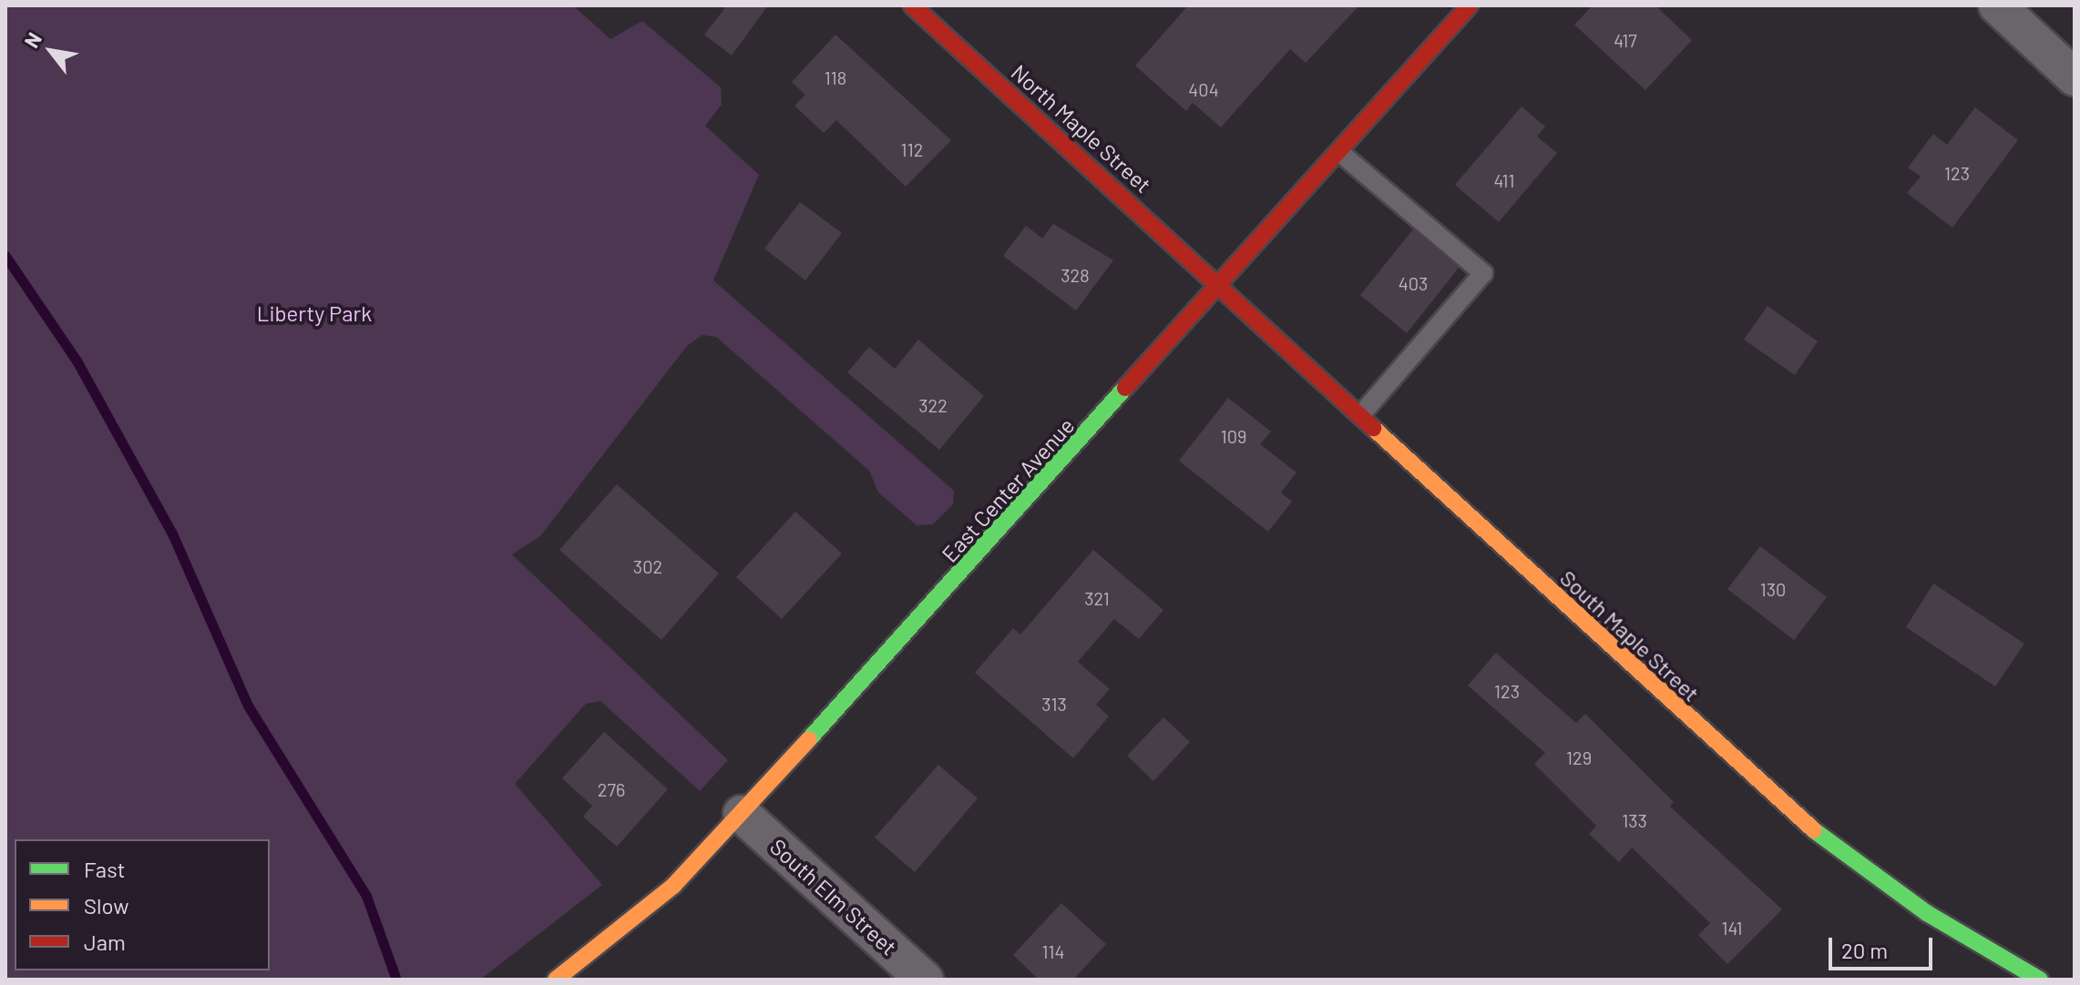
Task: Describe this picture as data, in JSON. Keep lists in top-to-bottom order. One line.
{"streets":{"street":["North Maple Street","East Center Avenue","South Maple Street","South Elm Street"]},"crossings":[["North Maple Street","East Center Avenue"],["North Maple Street","South Maple Street"],["East Center Avenue","South Maple Street"],["East Center Avenue","South Elm Street"]],"parks":["Liberty Park"],"house_numbers":["417","118","404","112","123","411","328","403","322","109","302","130","321","123","313","129","276","133","141","114"],"legend":["Fast","Slow","Jam"],"scale_bar":"20 m","north":"top left"}
